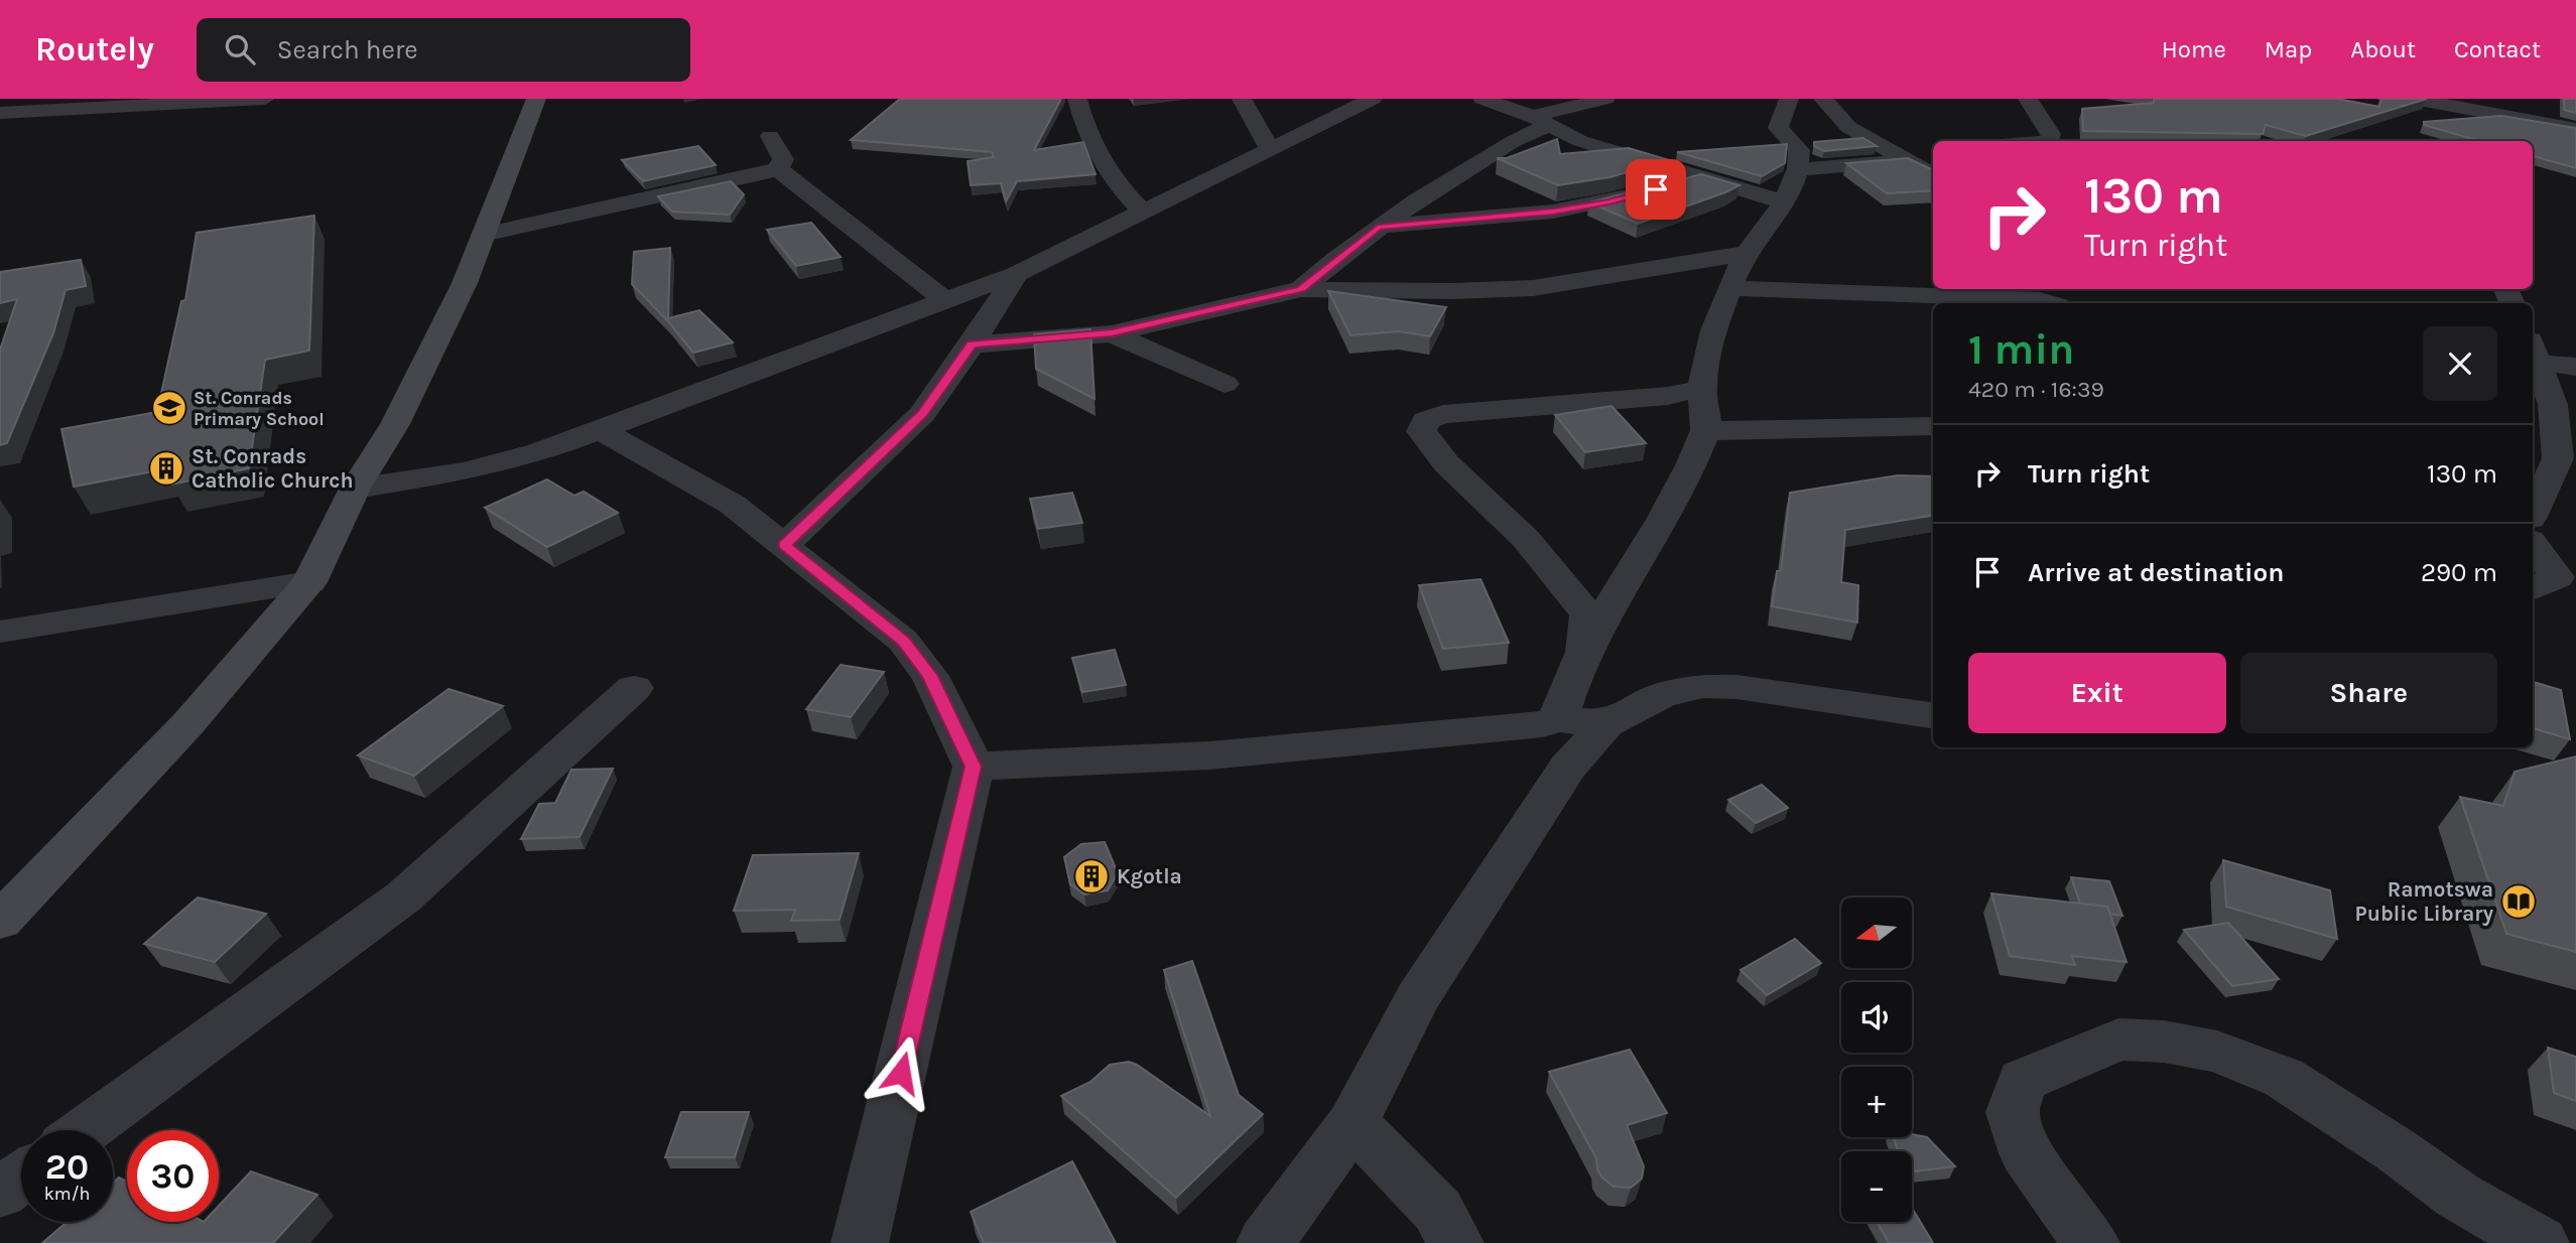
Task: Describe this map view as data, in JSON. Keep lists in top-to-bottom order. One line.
{"places":{"school or university":["St. Conrads Primary School"],"building":["St. Conrads Catholic Church","Kgotla"],"library":["Ramotswa Public Library"]},"north":"left","page":{"header":"Routely","search":"Search here","nav":["Home","Map","About","Contact"],"turn":["130 m","Turn right"],"heading":["1 min","420 m · 16:39"],"list":[{"name":"Turn right","value":"130 m"},{"name":"Arrive at destination","value":"290 m"}],"buttons":["Exit","Share"],"map_buttons":["+","−"],"speed":"20 km/h","limit":"30"}}
